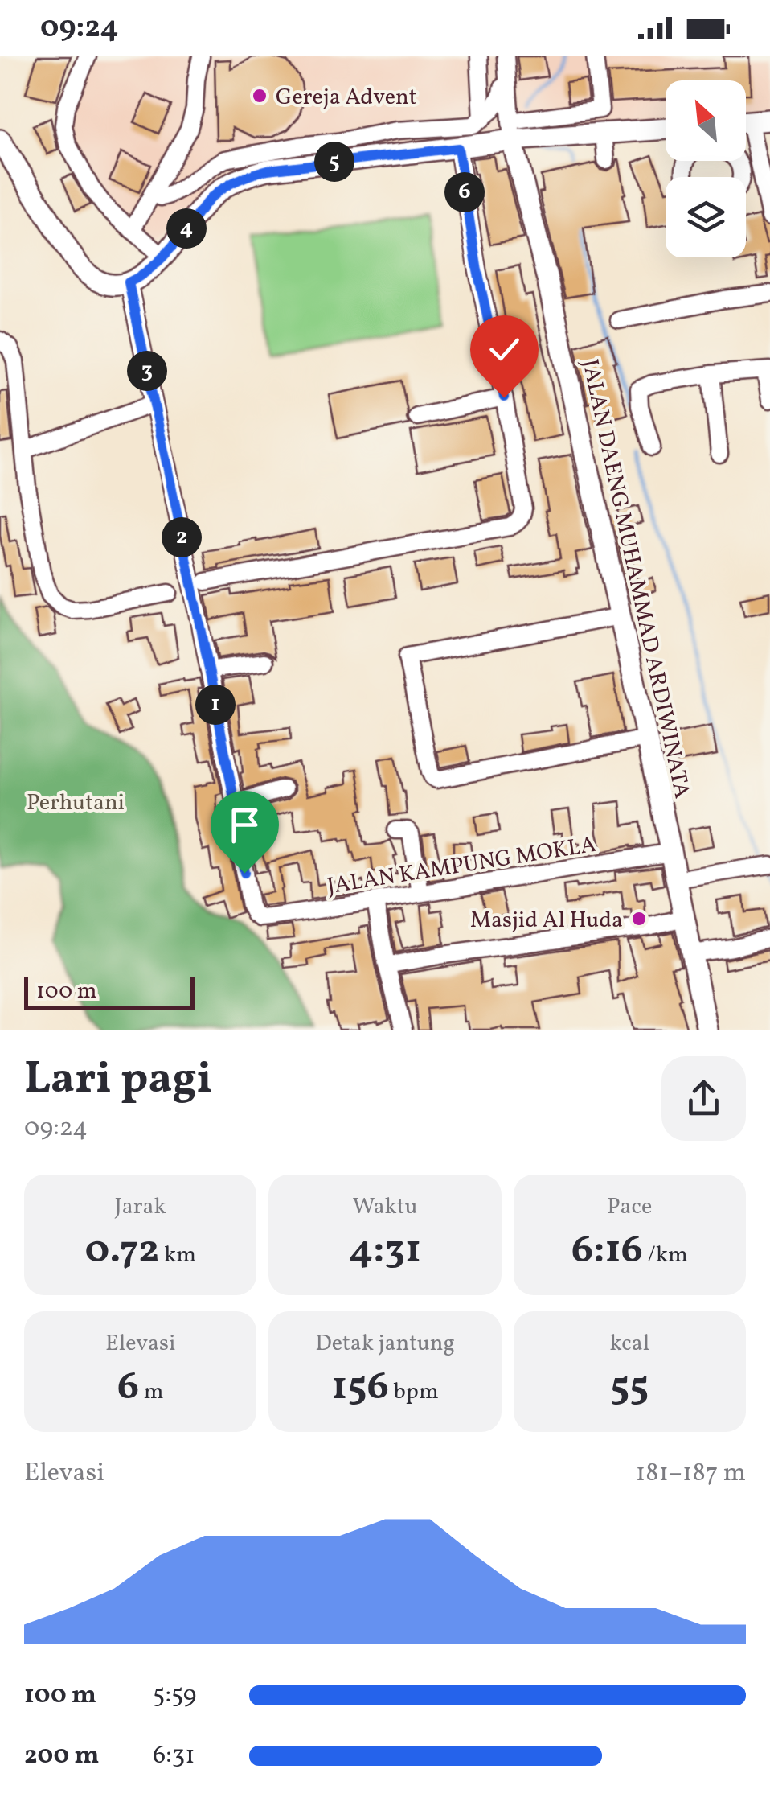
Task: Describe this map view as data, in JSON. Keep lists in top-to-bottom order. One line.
{"streets":{"main road":["JALAN DAENG MUHAMMAD ARDIWINATA"],"street":["JALAN KAMPUNG MOKLA"]},"crossings":[["JALAN DAENG MUHAMMAD ARDIWINATA","JALAN KAMPUNG MOKLA"]],"parks":["Perhutani"],"places":["Gereja Advent","Masjid Al Huda"],"scale_bar":"100 m","north":"top left","page":{"status":"09:24","pins":["5","6","4","3","2","1"],"scale":"100 m","heading":["Lari pagi","09:24"],"stats":[["Jarak","0.72 km"],["Waktu","4:31"],["Pace","6:16 /km"],["Elevasi","6 m"],["Detak jantung","156 bpm"],["kcal","55"]],"chart":["Elevasi","181–187 m"],"list":[{"name":"100 m","note":"5:59"},{"name":"200 m","note":"6:31"}]}}
